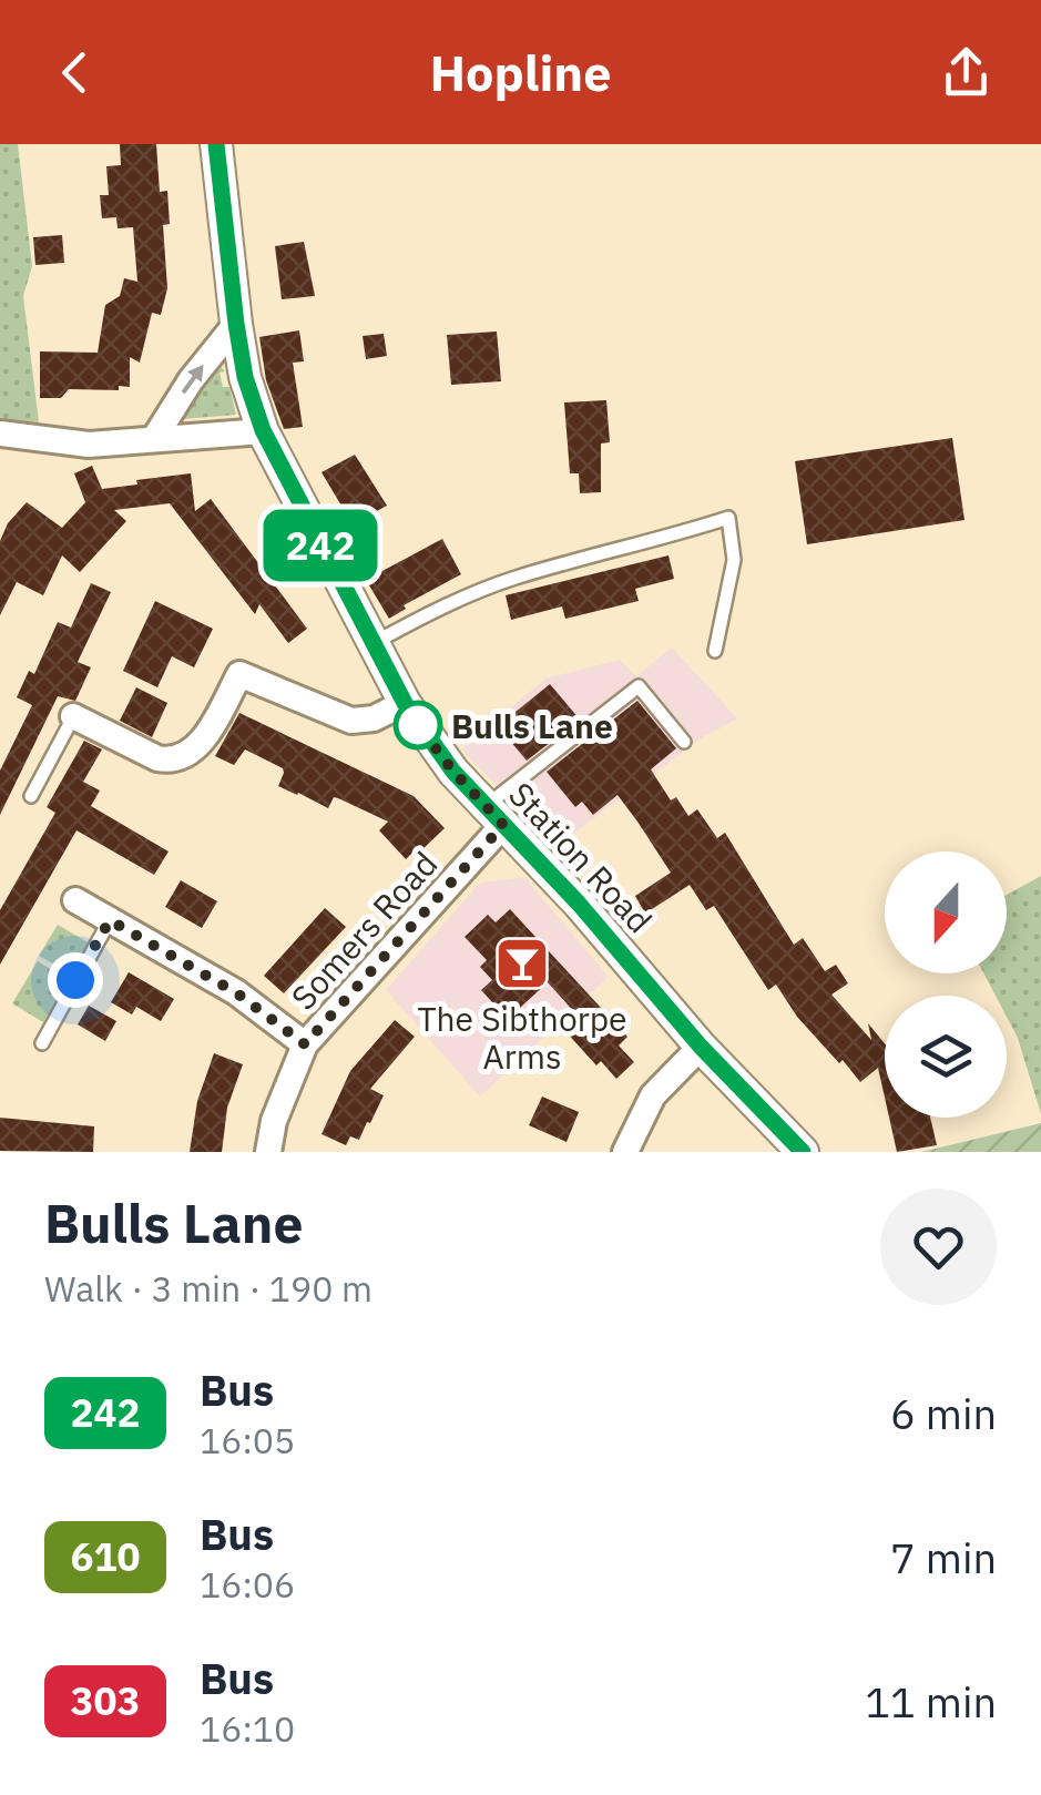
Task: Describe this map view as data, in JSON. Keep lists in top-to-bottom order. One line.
{"streets":{"street":["Station Road","Somers Road"]},"crossings":[["Station Road","Somers Road"]],"places":{"other":["Bulls Lane"],"bar":["The Sibthorpe Arms"]},"lines":["bus line 242"],"north":"bottom","page":{"header":"Hopline","on_map":"242","heading":["Bulls Lane","Walk · 3 min · 190 m"],"list":[{"mark":"242","name":"Bus","note":"16:05","value":"6 min"},{"mark":"610","name":"Bus","note":"16:06","value":"7 min"},{"mark":"303","name":"Bus","note":"16:10","value":"11 min"}]}}
